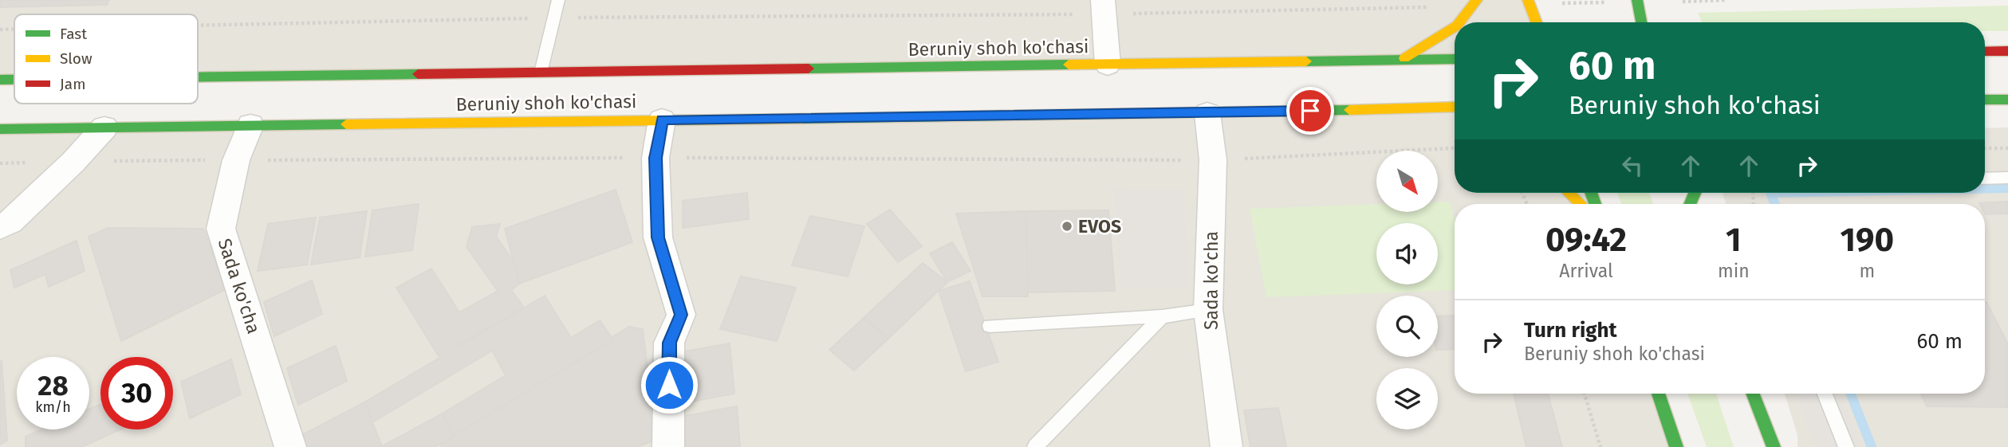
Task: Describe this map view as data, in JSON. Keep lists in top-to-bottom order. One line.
{"streets":{"main road":["Beruniy shoh ko'chasi"],"street":["Sada ko'cha"]},"crossings":[["Beruniy shoh ko'chasi","Sada ko'cha"]],"places":["EVOS"],"legend":["Fast","Slow","Jam"],"north":"bottom right","page":{"turn":["60 m","Beruniy shoh ko'chasi"],"eta":["09:42","Arrival","1","min","190","m"],"list":[{"name":"Turn right","note":"Beruniy shoh ko'chasi","value":"60 m"}],"speed":"28 km/h","limit":"30"}}
